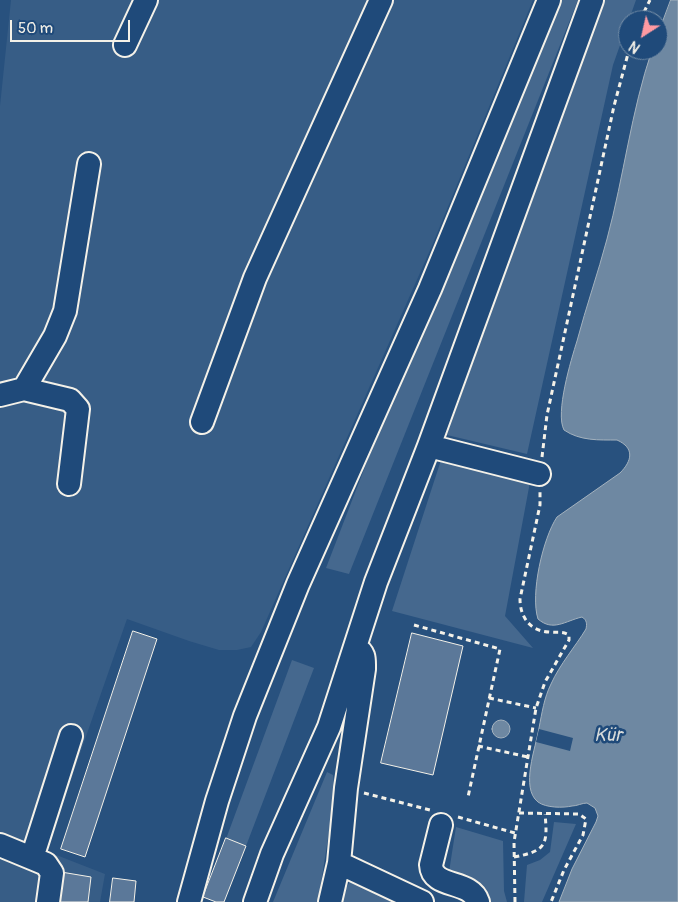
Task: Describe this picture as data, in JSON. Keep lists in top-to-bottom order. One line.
{"water":["Kür"],"scale_bar":"50 m","north":"bottom left"}
